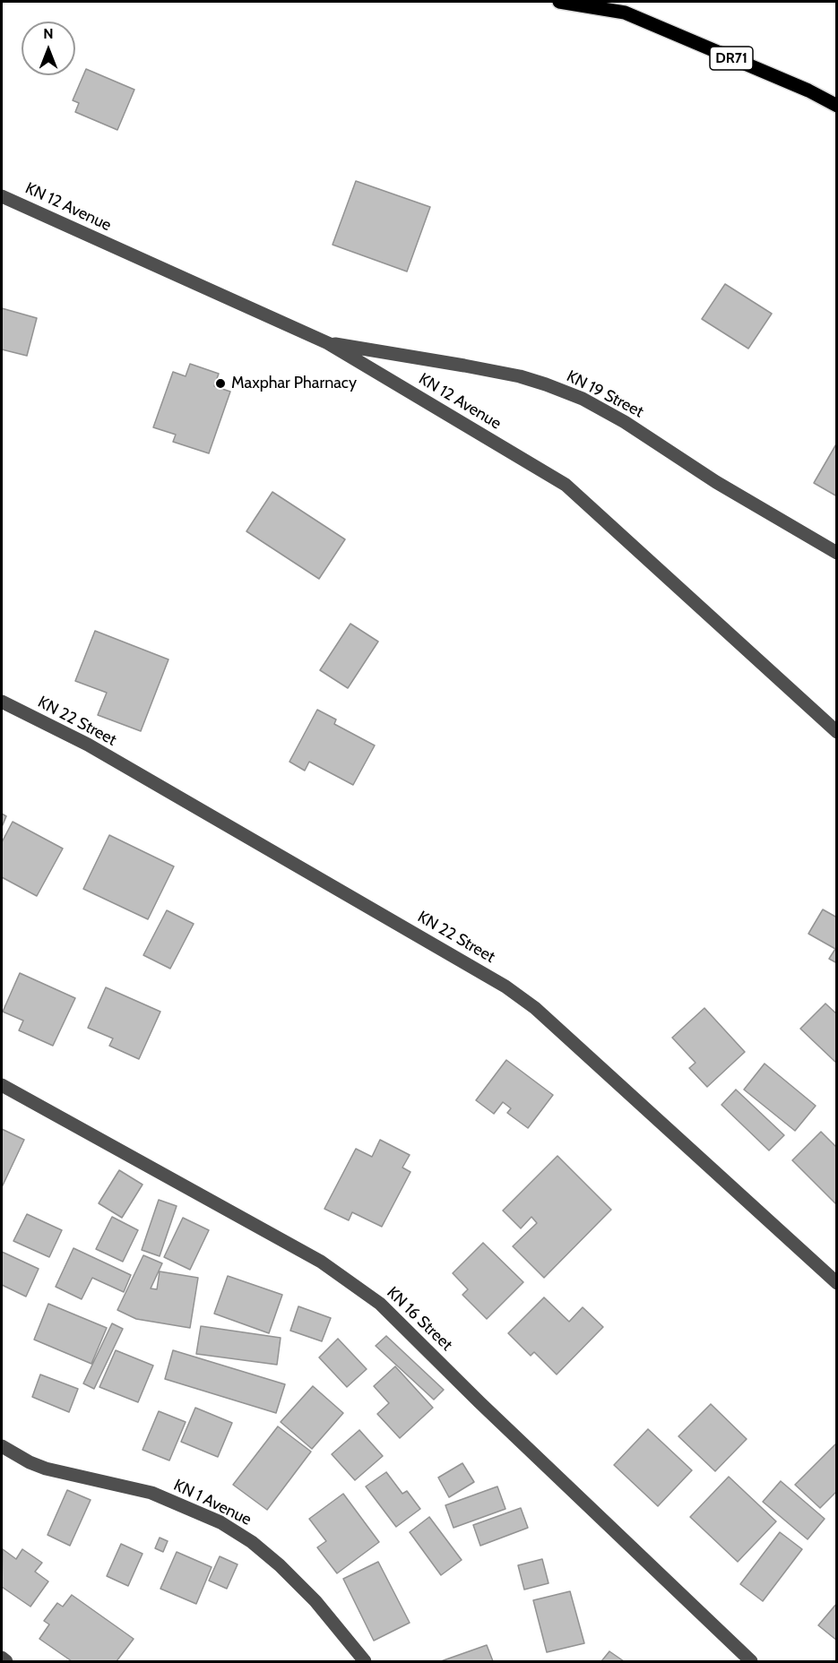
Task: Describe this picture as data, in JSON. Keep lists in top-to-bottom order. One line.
{"streets":{"main road":["DR71"],"street":["KN 12 Avenue","KN 19 Street","KN 22 Street","KN 16 Street","KN 1 Avenue"]},"crossings":[["KN 12 Avenue","KN 19 Street"]],"places":["Maxphar Pharnacy"],"north":"top"}
